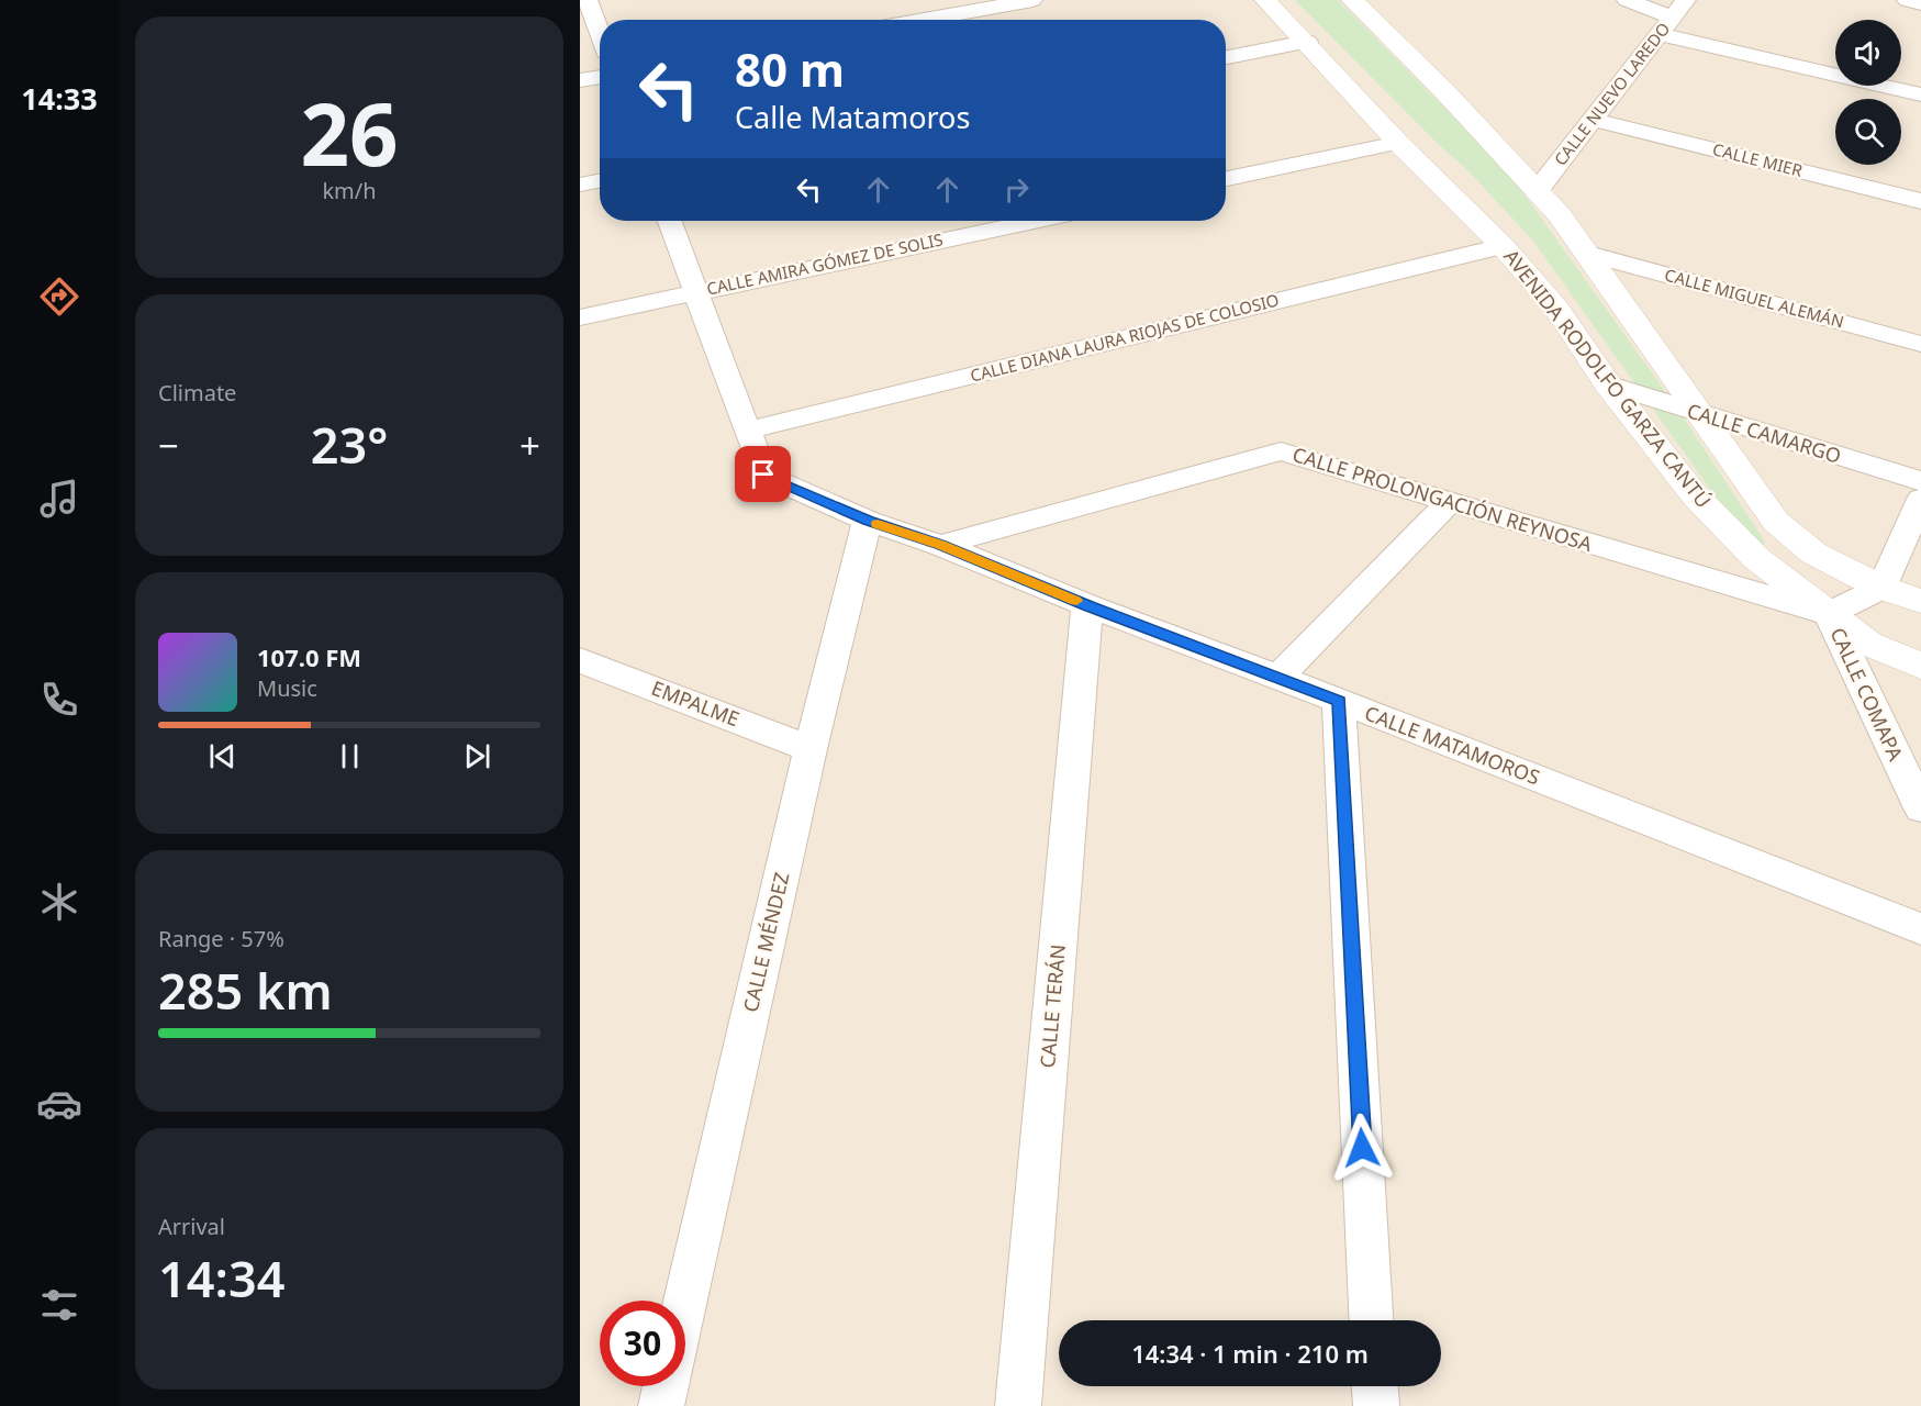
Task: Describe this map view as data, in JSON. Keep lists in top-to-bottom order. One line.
{"streets":{"main road":["AVENIDA RODOLFO GARZA CANTÚ"],"street":["CALLE NUEVO LAREDO","CALLE MIER","CALLE AMIRA GÓMEZ DE SOLIS","CALLE MIGUEL ALEMÁN","CALLE DIANA LAURA RIOJAS DE COLOSIO","CALLE CAMARGO","CALLE PROLONGACIÓN REYNOSA","CALLE COMAPA","EMPALME","CALLE MATAMOROS","CALLE MÉNDEZ","CALLE TERÁN"]},"crossings":[["CALLE NUEVO LAREDO","CALLE MIER"],["CALLE DIANA LAURA RIOJAS DE COLOSIO","AVENIDA RODOLFO GARZA CANTÚ"],["CALLE DIANA LAURA RIOJAS DE COLOSIO","CALLE MATAMOROS"],["AVENIDA RODOLFO GARZA CANTÚ","CALLE CAMARGO"],["AVENIDA RODOLFO GARZA CANTÚ","CALLE PROLONGACIÓN REYNOSA"],["AVENIDA RODOLFO GARZA CANTÚ","CALLE COMAPA"],["CALLE PROLONGACIÓN REYNOSA","CALLE COMAPA"],["CALLE PROLONGACIÓN REYNOSA","CALLE MATAMOROS"],["EMPALME","CALLE MÉNDEZ"],["CALLE MATAMOROS","CALLE MÉNDEZ"],["CALLE MATAMOROS","CALLE TERÁN"]],"page":{"tabs":"14:33","tile":[["26","km/h"],"Climate",["Range · 57%","285 km"],["Arrival","14:34"]],"turn":["80 m","Calle Matamoros"],"heat":["−","23°","+"],"song":["107.0 FM","Music"],"limit":"30","trip":"14:34 · 1 min · 210 m"}}
